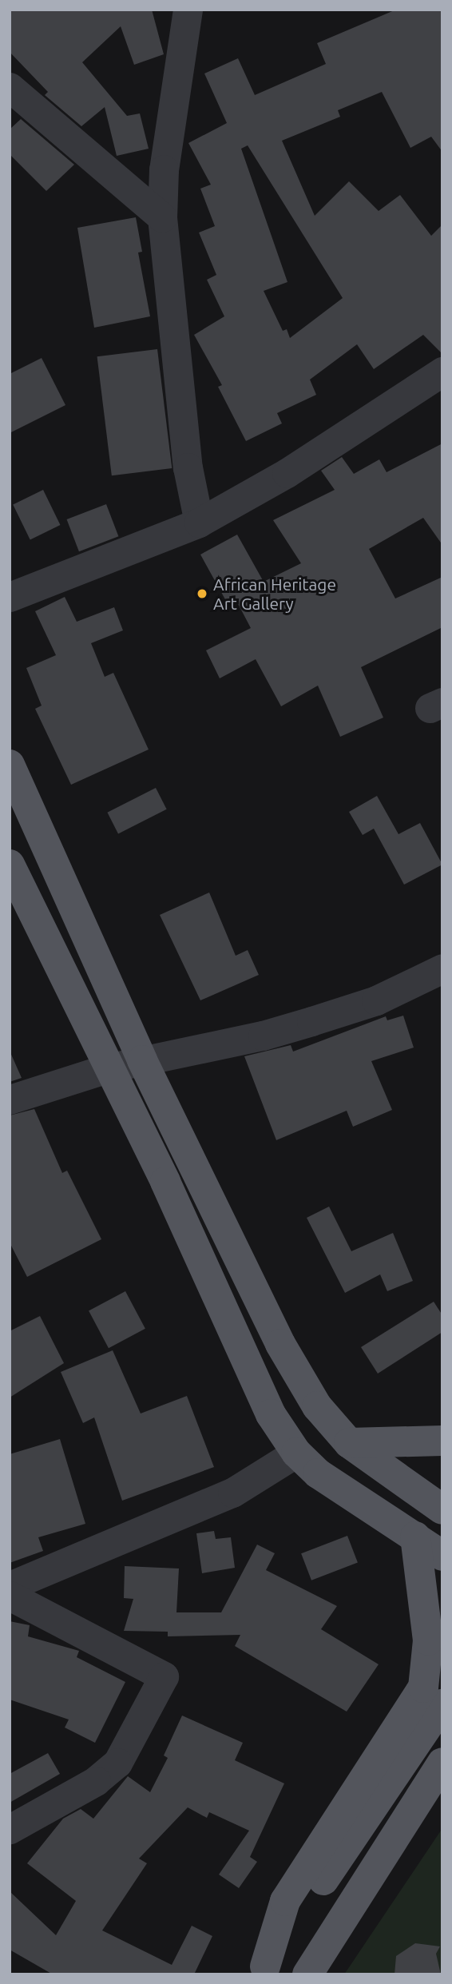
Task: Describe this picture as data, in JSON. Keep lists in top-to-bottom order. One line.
{"places":["African Heritage Art Gallery"]}
